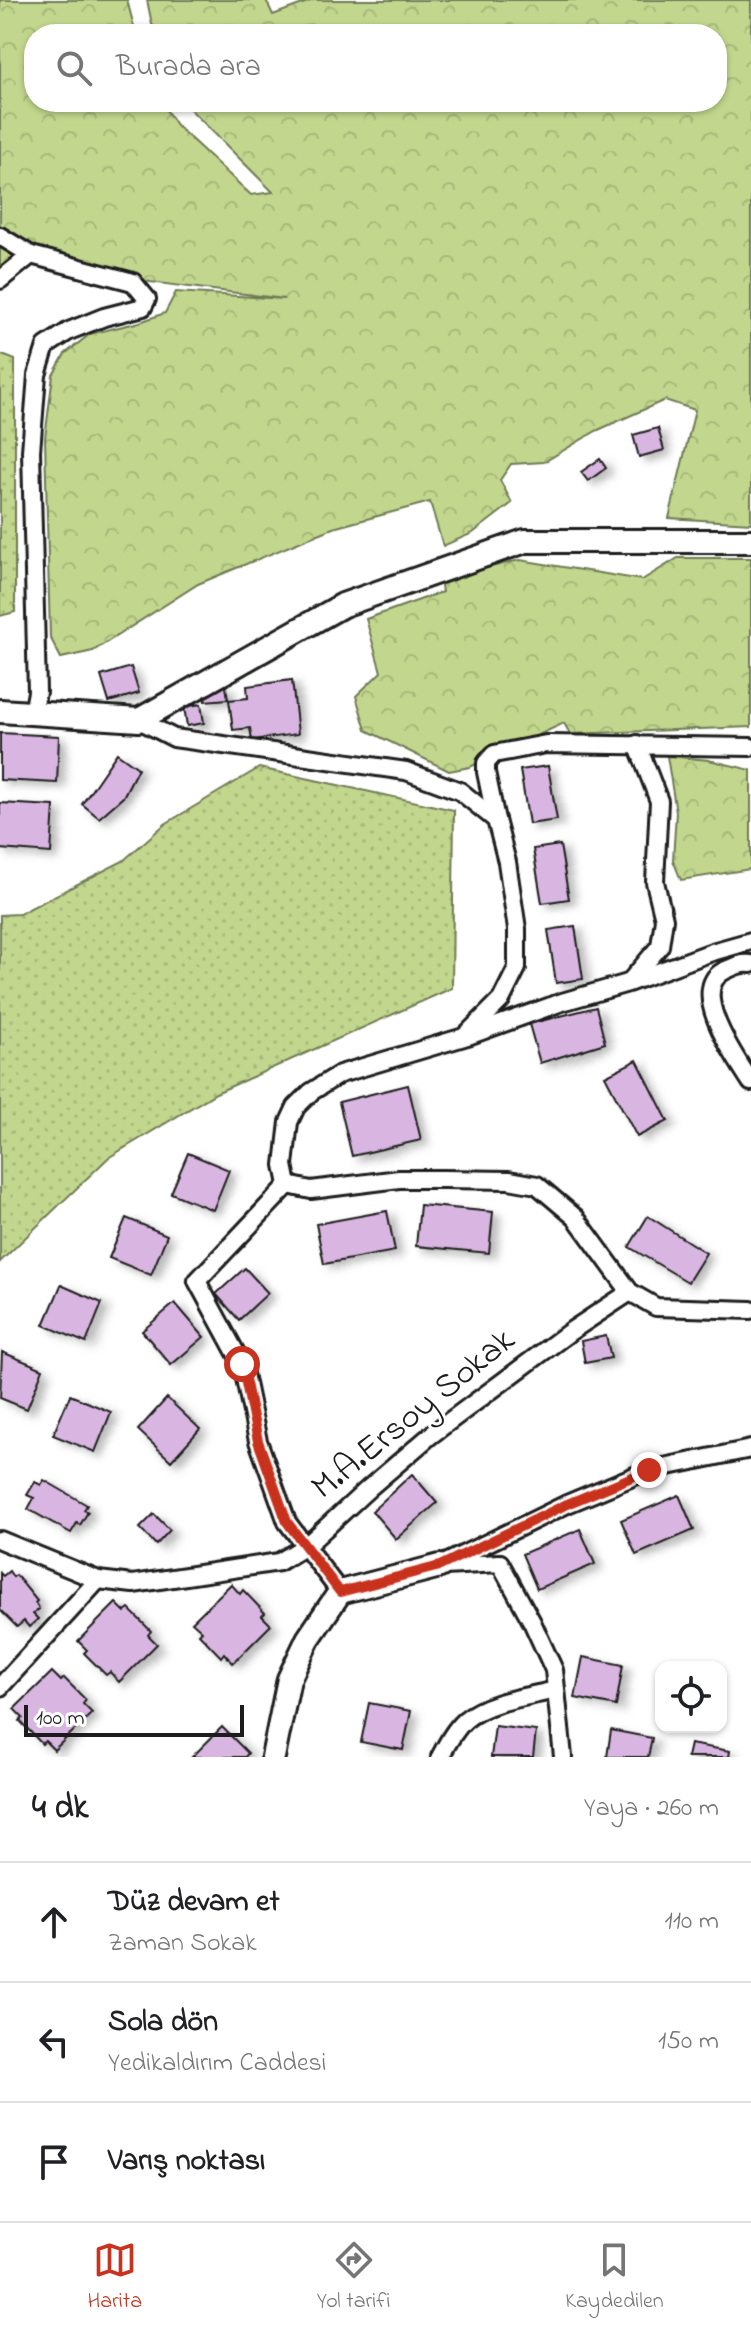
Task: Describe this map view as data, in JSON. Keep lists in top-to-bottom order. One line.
{"streets":{"street":["M.A.Ersoy Sokak"]},"scale_bar":"100 m","page":{"search":"Burada ara","scale":"100 m","heading":["4 dk","Yaya · 260 m"],"list":[["Düz devam et","Zaman Sokak","110 m"],["Sola dön","Yedikaldırım Caddesi","150 m"],"Varış noktası"],"nav":["Harita","Yol tarifi","Kaydedilen"]}}
